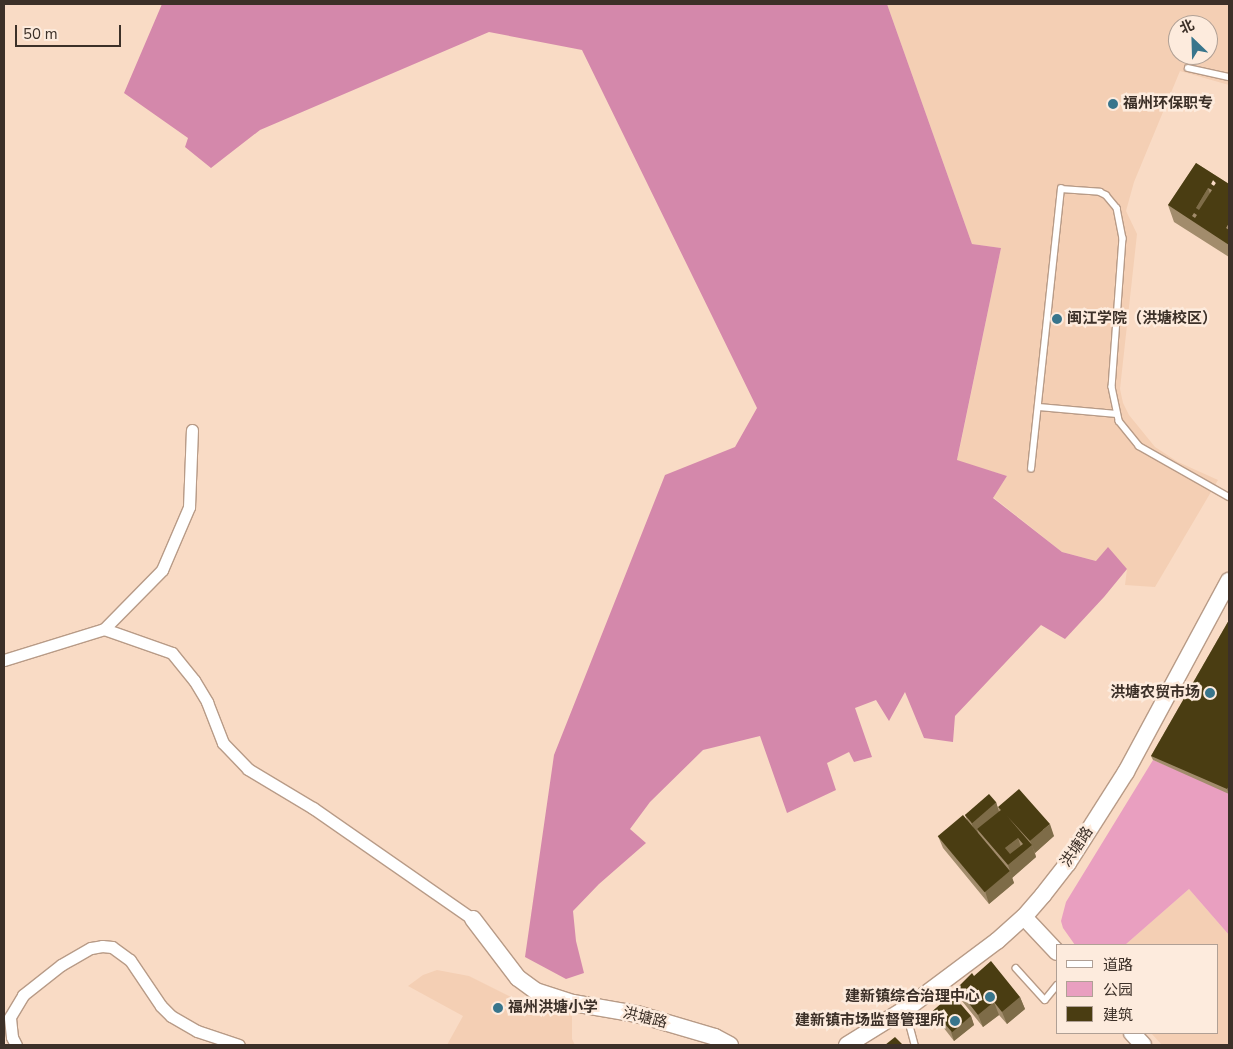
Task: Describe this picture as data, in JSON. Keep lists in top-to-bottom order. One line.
{"streets":{"street":["洪塘路"]},"places":["福州环保职专","闽江学院（洪塘校区）","洪塘农贸市场","建新镇综合治理中心","福州洪塘小学","建新镇市场监督管理所"],"legend":["道路","公园","建筑"],"scale_bar":"50 m","north":"top left"}
